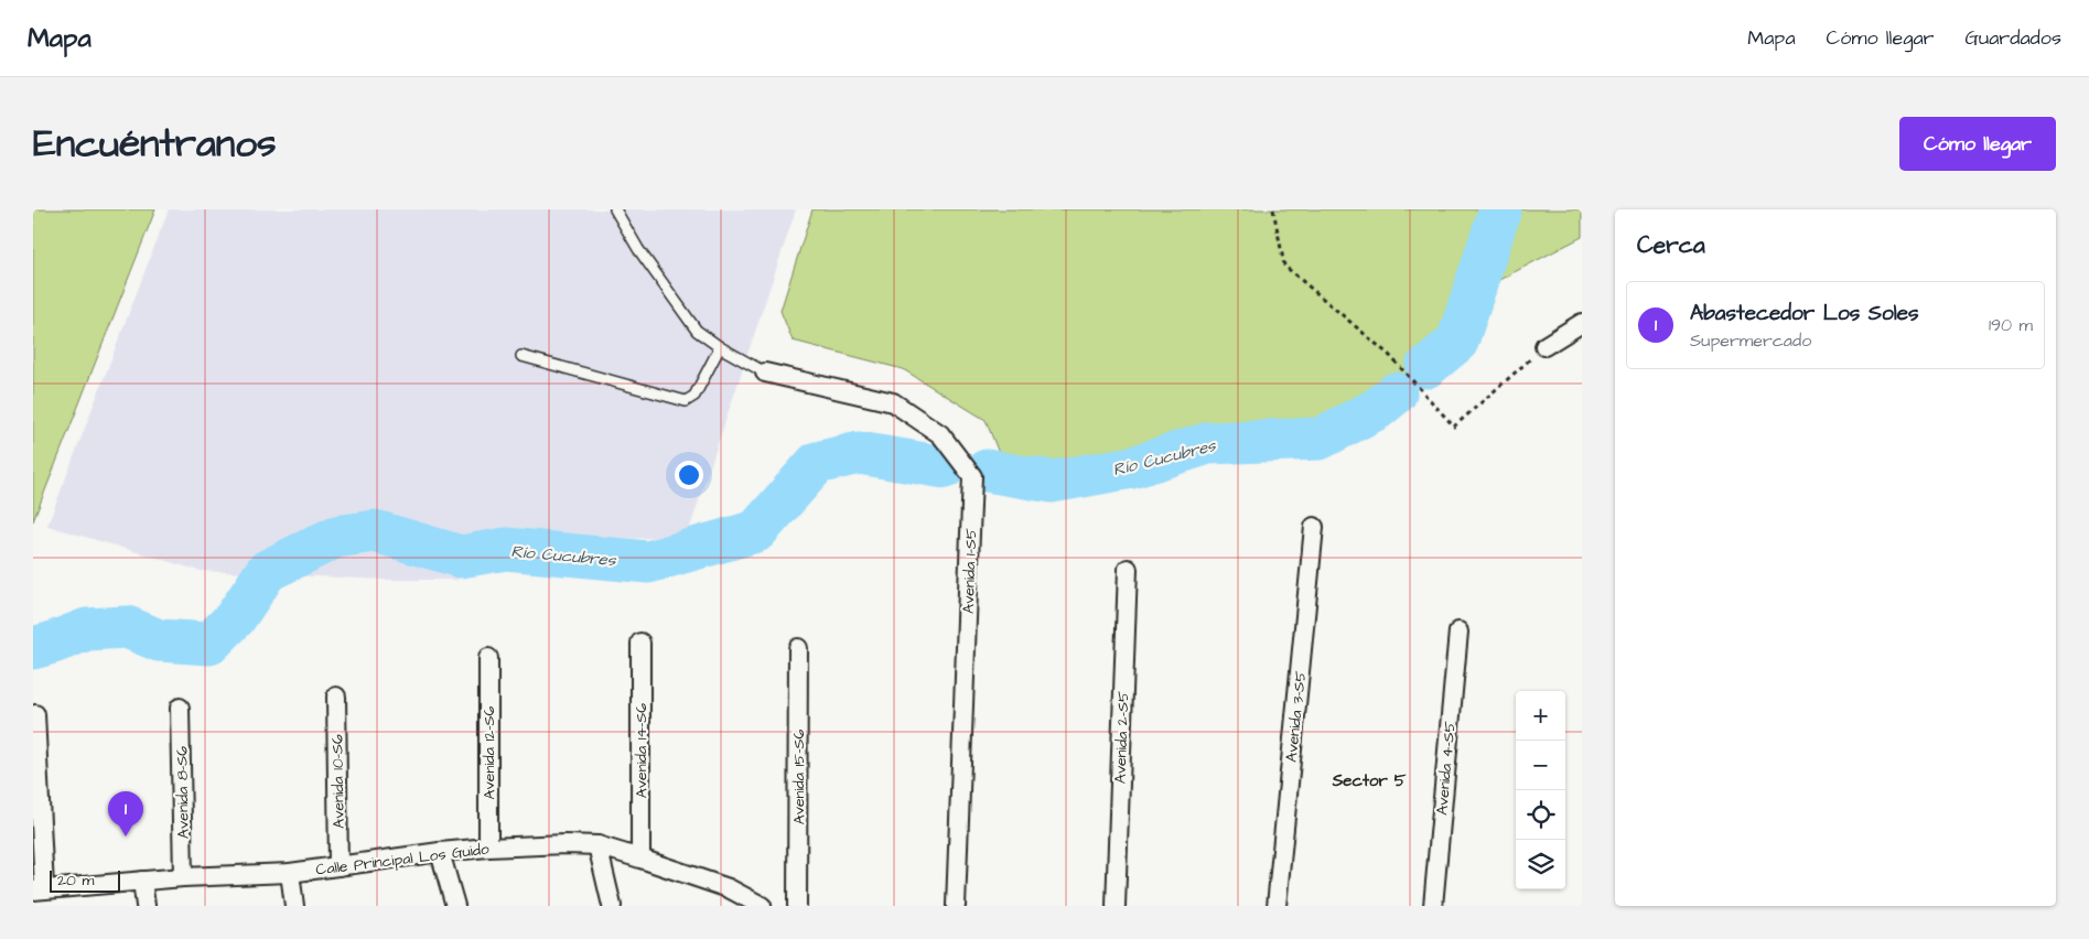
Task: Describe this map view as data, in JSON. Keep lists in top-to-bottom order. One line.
{"streets":{"street":["Avenida 1-S5","Avenida 3-S5","Avenida 2-S5","Avenida 14-S6","Avenida 12-S6","Avenida 4-S5","Avenida 15-S6","Avenida 10-S6","Avenida 8-S6","Calle Principal Los Guido"]},"crossings":[["Avenida 14-S6","Calle Principal Los Guido"],["Avenida 12-S6","Calle Principal Los Guido"],["Avenida 10-S6","Calle Principal Los Guido"],["Avenida 8-S6","Calle Principal Los Guido"]],"districts":["Sector 5"],"water":["Río Cucubres"],"scale_bar":"20 m","page":{"header":"Mapa","nav":["Mapa","Cómo llegar","Guardados"],"title":"Encuéntranos","buttons":"Cómo llegar","heading":"Cerca","list":[{"mark":"1","name":"Abastecedor Los Soles","note":"Supermercado","value":"190 m"}],"map_buttons":["+","−"],"pins":"1","scale":"20 m"}}
